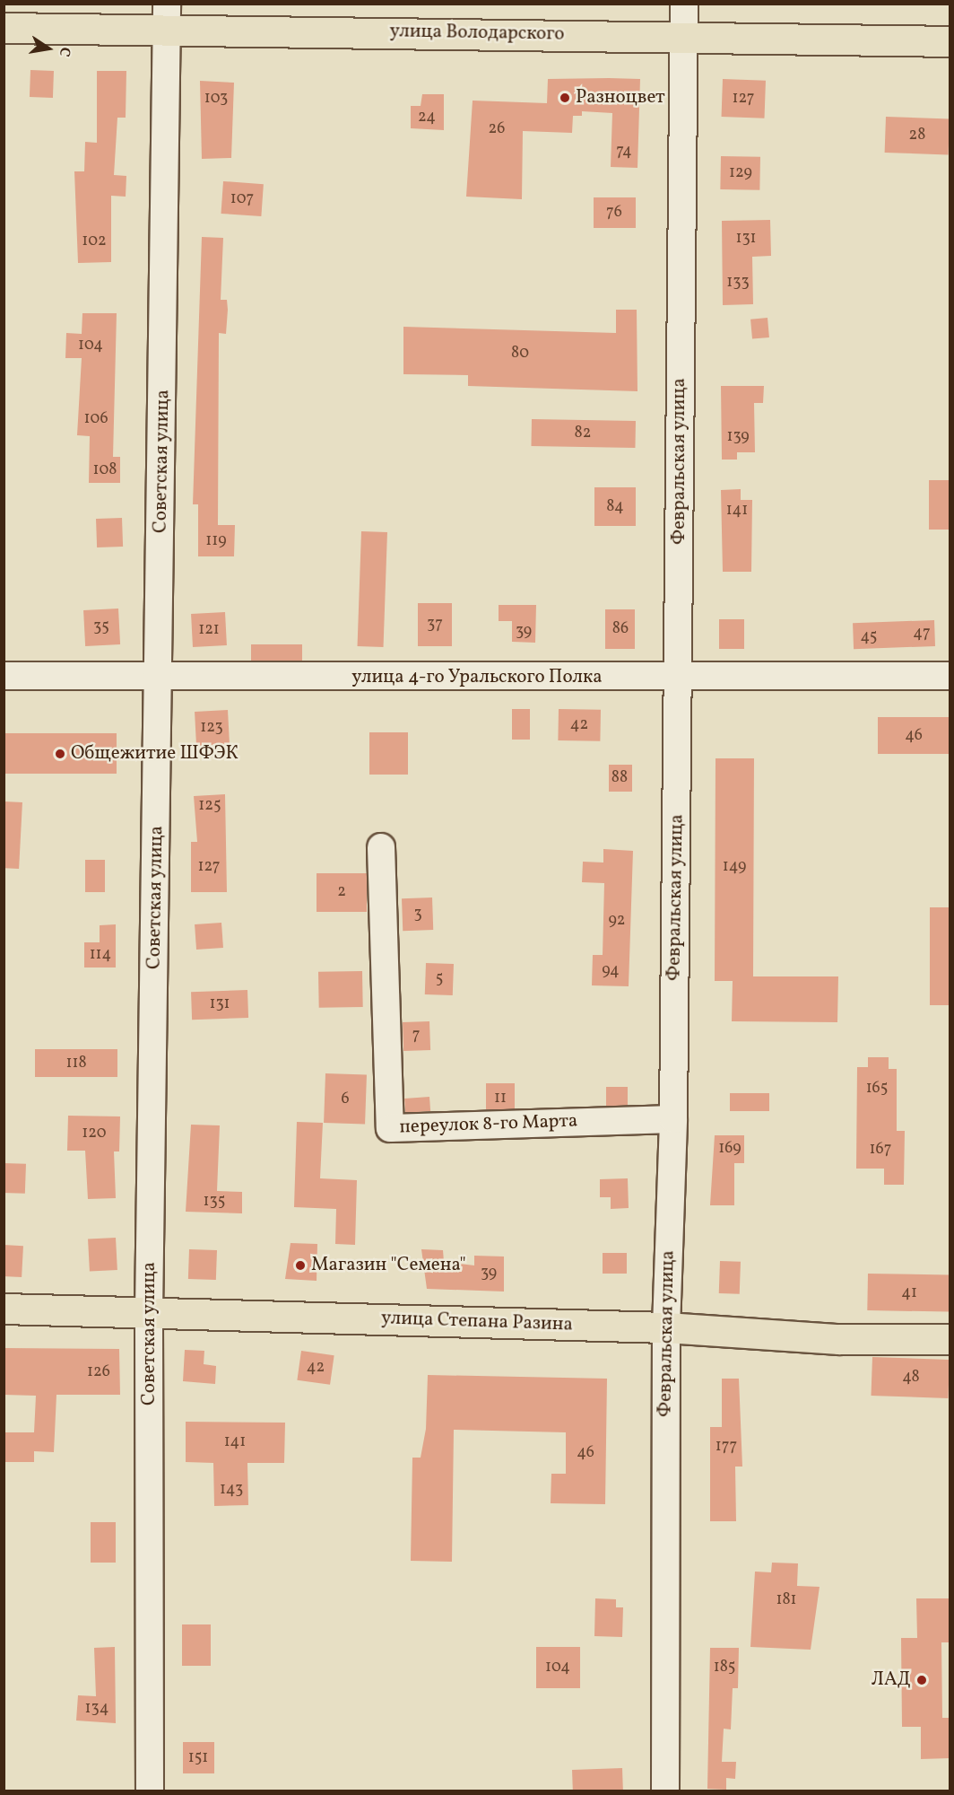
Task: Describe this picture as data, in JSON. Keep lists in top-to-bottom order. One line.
{"streets":{"main road":["улица Володарского","улица Степана Разина"],"street":["Советская улица","Февральская улица","улица 4-го Уральского Полка","переулок 8-го Марта"]},"crossings":[["улица Володарского","Советская улица"],["улица Володарского","Февральская улица"],["Советская улица","улица 4-го Уральского Полка"],["Советская улица","улица Степана Разина"],["Февральская улица","улица 4-го Уральского Полка"],["Февральская улица","переулок 8-го Марта"],["Февральская улица","улица Степана Разина"]],"places":["Разноцвет","Общежитие ШФЭК","Магазин \"Семена\"","ЛАД"],"house_numbers":["103","127","24","26","28","74","129","107","76","131","102","133","104","80","106","82","139","108","84","141","119","37","35","86","121","39","47","45","42","123","46","88","125","127","149","2","3","92","114","94","5","131","7","118","165","11","6","120","169","167","135","39","41","42","126","48","141","177","46","143","181","104","185","134","151"],"north":"right"}
